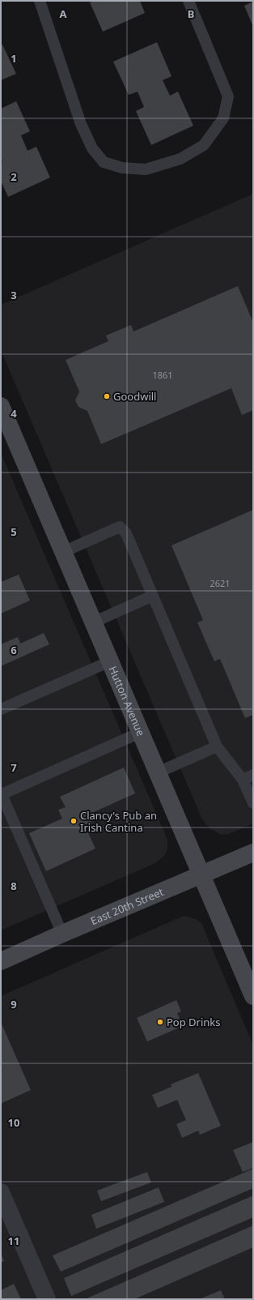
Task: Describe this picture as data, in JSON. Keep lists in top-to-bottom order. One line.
{"streets":{"main road":["Hutton Avenue","East 20th Street"]},"crossings":[["Hutton Avenue","East 20th Street"]],"places":["Goodwill","Clancy's Pub an Irish Cantina","Pop Drinks"],"house_numbers":["1861","2621"],"grid":{"columns":["A","B"],"rows":["1","2","3","4","5","6","7","8","9","10","11"]}}
